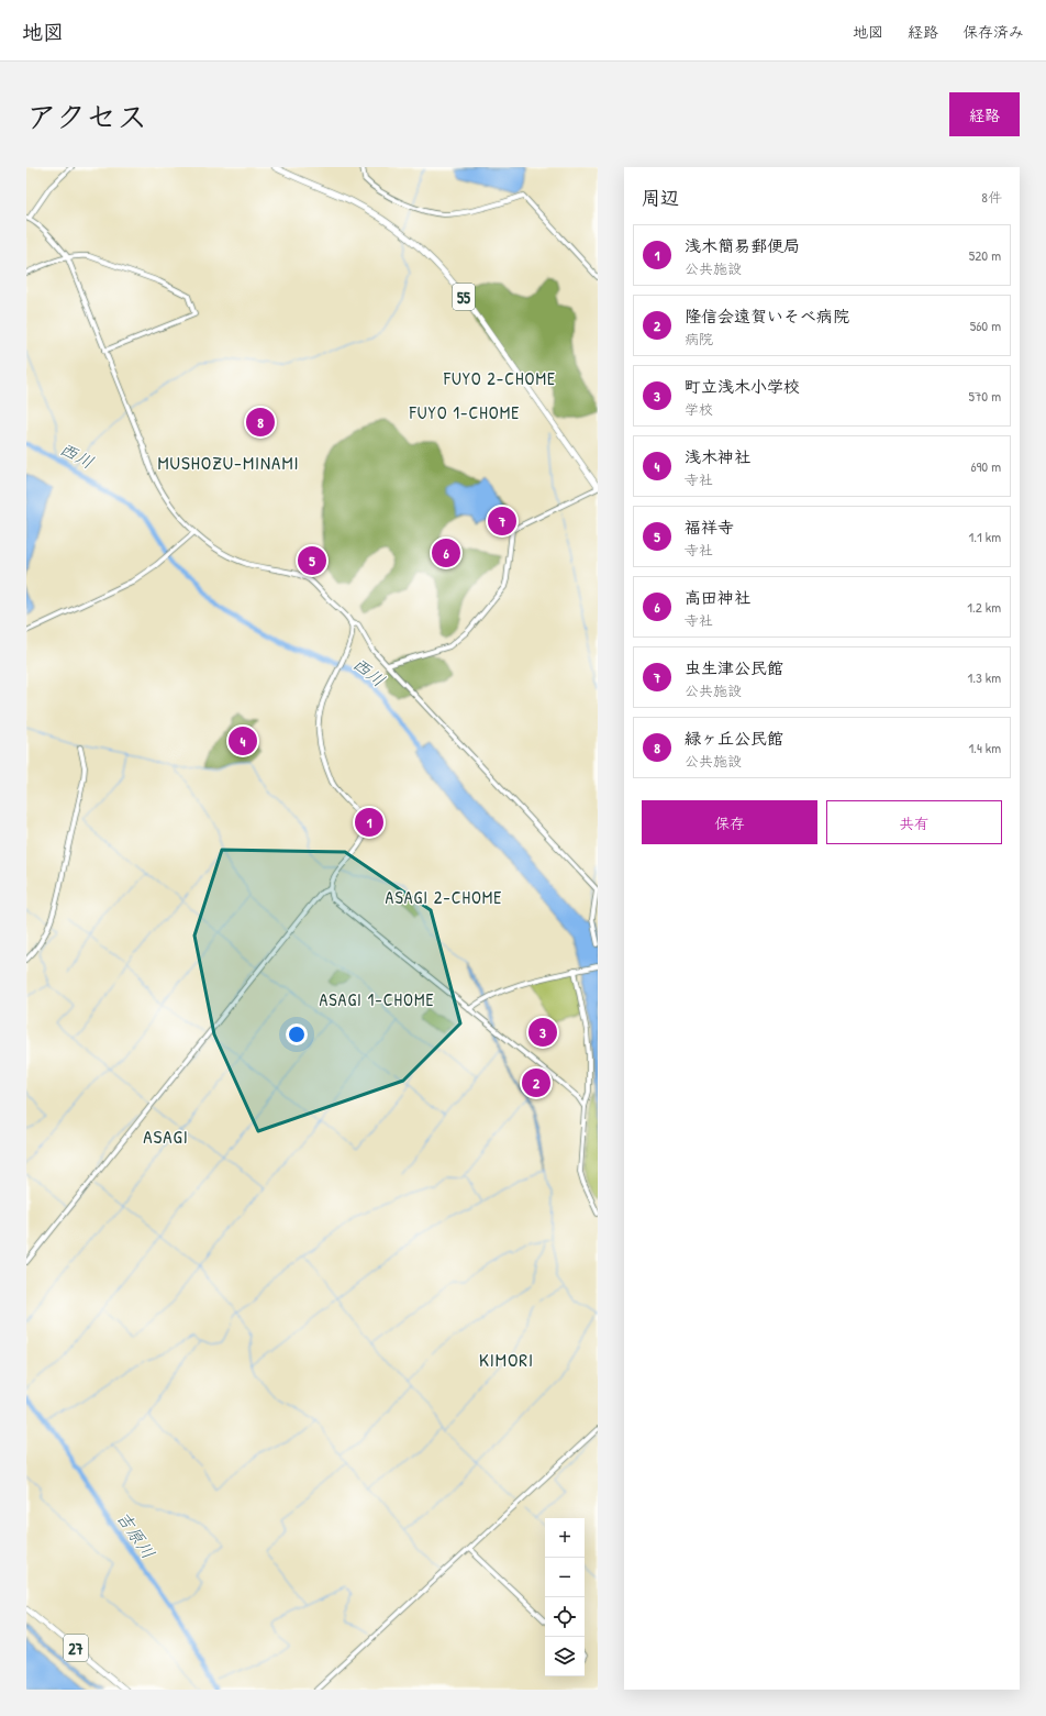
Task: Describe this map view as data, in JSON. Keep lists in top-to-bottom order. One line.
{"streets":{"main road":["55","27"]},"districts":["FUYO 2-CHOME","FUYO 1-CHOME","MUSHOZU-MINAMI","ASAGI 2-CHOME","ASAGI 1-CHOME","ASAGI","KIMORI"],"water":["西川","吉原川"],"page":{"header":"地図","nav":["地図","経路","保存済み"],"title":"アクセス","buttons":["経路",["保存","共有"]],"heading":["周辺","8件"],"list":[{"mark":"1","name":"浅木簡易郵便局","note":"公共施設","value":"520 m"},{"mark":"2","name":"隆信会遠賀いそべ病院","note":"病院","value":"560 m"},{"mark":"3","name":"町立浅木小学校","note":"学校","value":"570 m"},{"mark":"4","name":"浅木神社","note":"寺社","value":"690 m"},{"mark":"5","name":"福祥寺","note":"寺社","value":"1.1 km"},{"mark":"6","name":"高田神社","note":"寺社","value":"1.2 km"},{"mark":"7","name":"虫生津公民館","note":"公共施設","value":"1.3 km"},{"mark":"8","name":"緑ヶ丘公民館","note":"公共施設","value":"1.4 km"}],"pins":["8","7","6","5","4","1","3","2"],"map_buttons":["+","−"]}}
